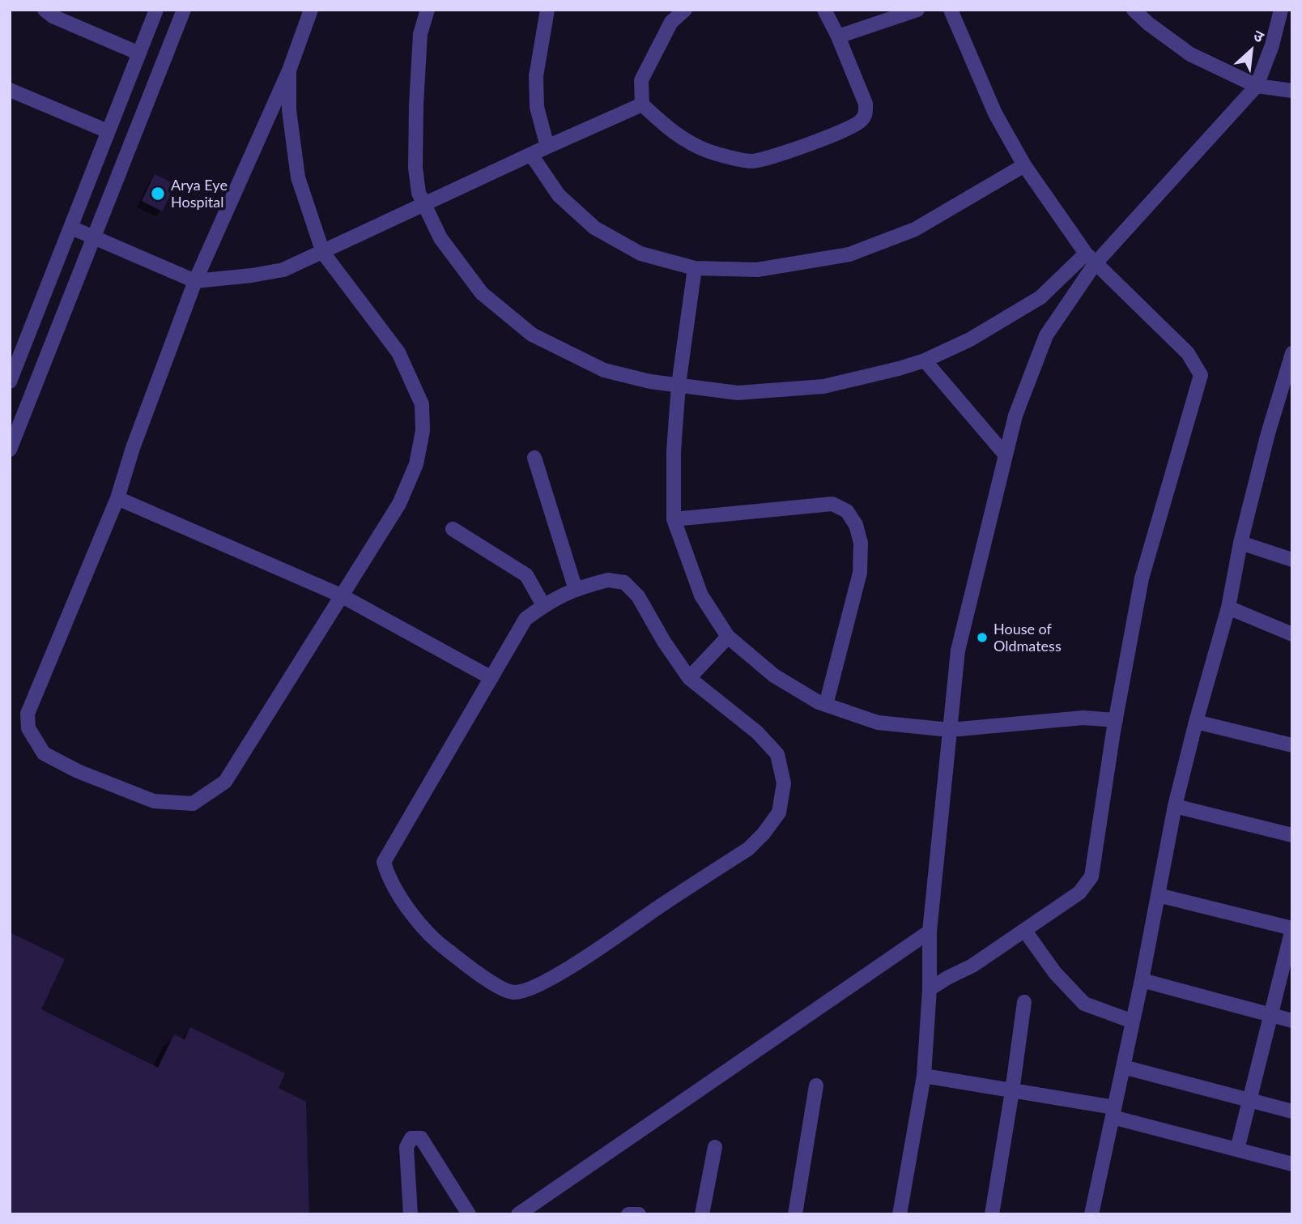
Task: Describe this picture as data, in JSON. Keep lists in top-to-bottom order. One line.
{"places":["Arya Eye Hospital","House of Oldmatess"],"north":"top right"}
